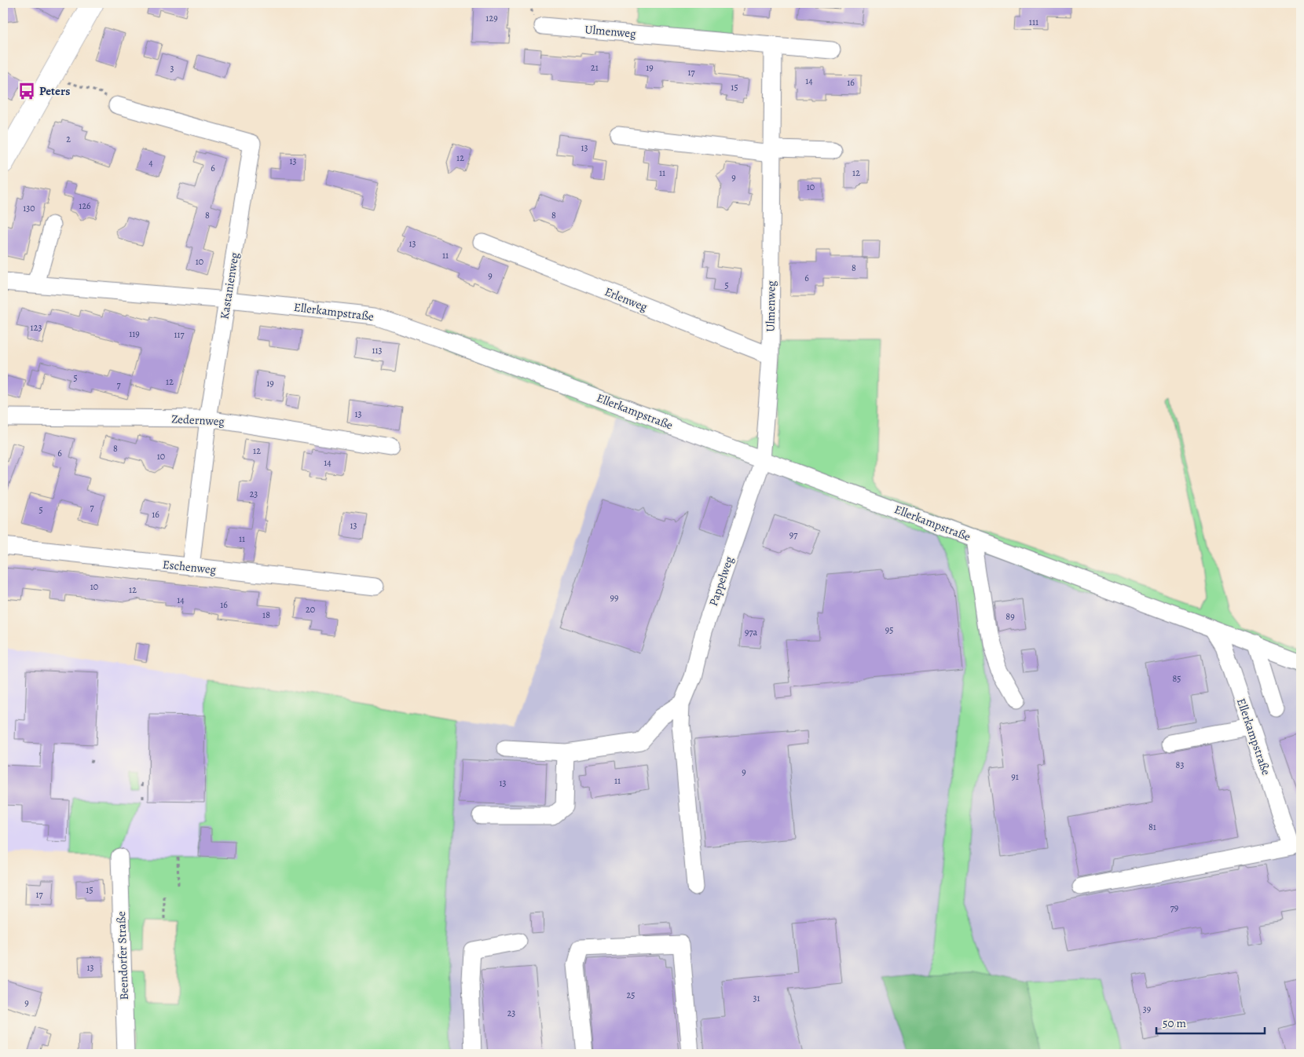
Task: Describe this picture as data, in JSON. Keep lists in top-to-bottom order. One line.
{"streets":{"street":["Ulmenweg","Kastanienweg","Erlenweg","Ellerkampstraße","Zedernweg","Eschenweg","Pappelweg","Beendorfer Straße"]},"crossings":[["Ulmenweg","Erlenweg"],["Ulmenweg","Ellerkampstraße"],["Ulmenweg","Pappelweg"],["Kastanienweg","Ellerkampstraße"],["Kastanienweg","Zedernweg"],["Kastanienweg","Eschenweg"],["Ellerkampstraße","Pappelweg"]],"places":{"bus stop":["Peters"]},"house_numbers":["129","111","21","19","3","17","14","16","15","2","13","12","13","4","6","11","12","9","10","126","130","8","8","13","11","10","8","9","6","5","123","119","117","113","5","12","19","7","13","8","12","6","10","14","23","7","5","16","13","97","11","10","12","99","14","16","20","18","89","95","97a","85","83","9","91","11","13","81","15","17","79","13","25","31","9","39","23"],"scale_bar":"50 m"}
